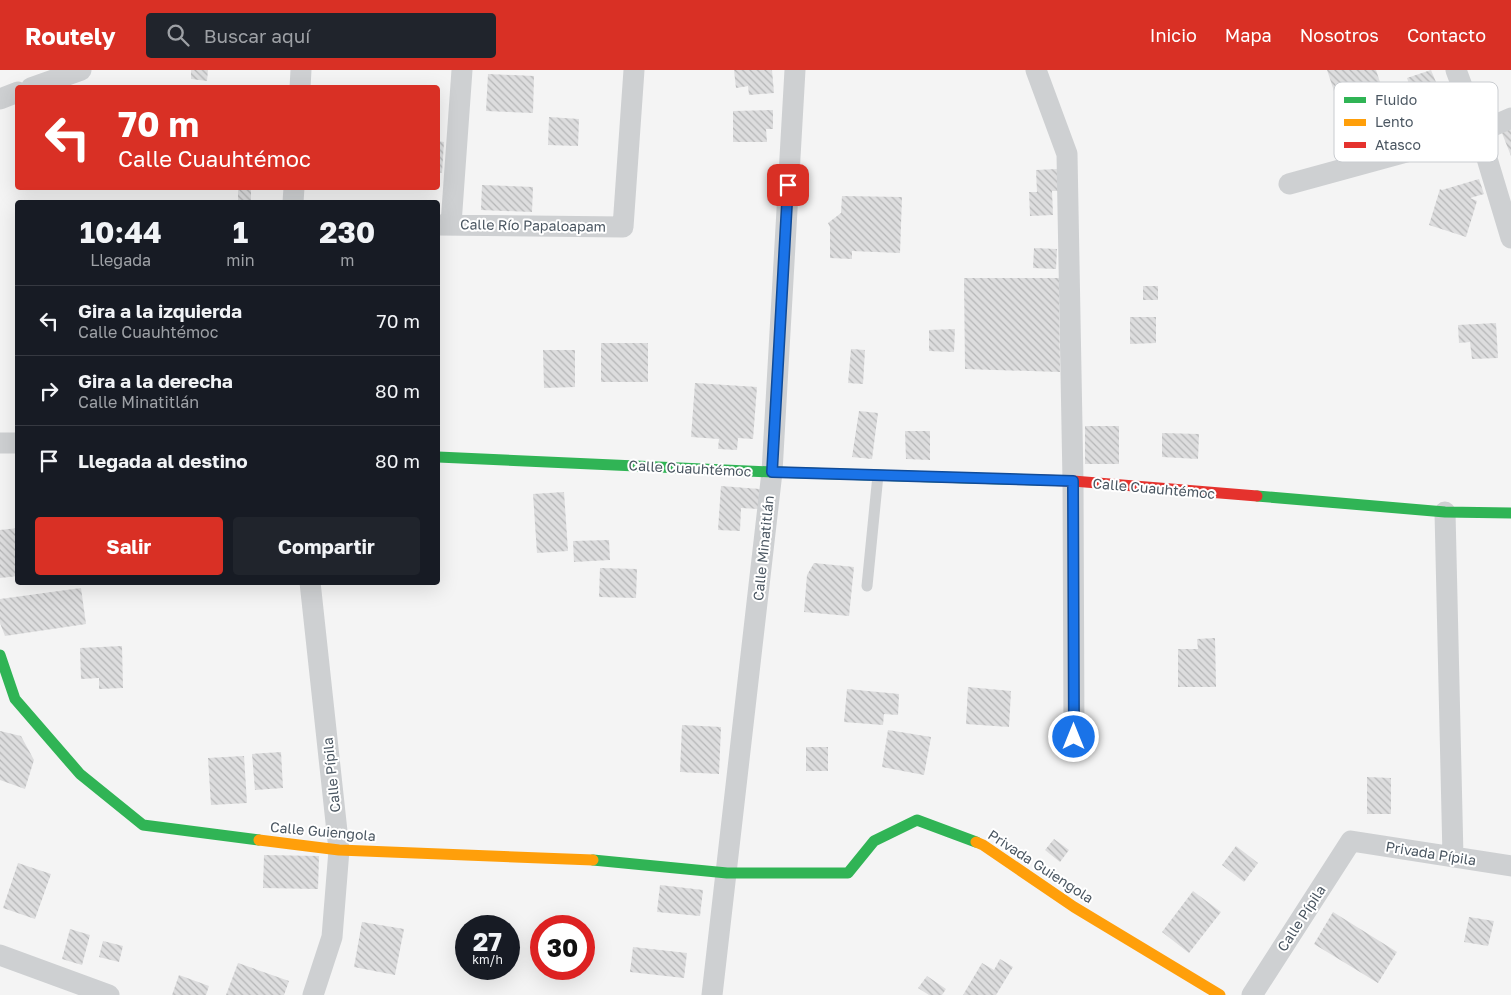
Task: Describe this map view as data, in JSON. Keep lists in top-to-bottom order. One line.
{"streets":{"street":["Calle Río Papaloapam","Calle Cuauhtémoc","Calle Minatitlán","Calle Pípila","Calle Guiengola","Privada Pípila","Privada Guiengola"]},"crossings":[["Calle Cuauhtémoc","Calle Minatitlán"],["Calle Minatitlán","Calle Guiengola"],["Calle Minatitlán","Privada Guiengola"],["Calle Pípila","Calle Guiengola"],["Calle Pípila","Privada Pípila"],["Calle Guiengola","Privada Guiengola"]],"legend":["Fluido","Lento","Atasco"],"page":{"header":"Routely","search":"Buscar aquí","nav":["Inicio","Mapa","Nosotros","Contacto"],"turn":["70 m","Calle Cuauhtémoc"],"eta":["10:44","Llegada","1","min","230","m"],"list":[{"name":"Gira a la izquierda","note":"Calle Cuauhtémoc","value":"70 m"},{"name":"Gira a la derecha","note":"Calle Minatitlán","value":"80 m"},{"name":"Llegada al destino","value":"80 m"}],"buttons":["Salir","Compartir"],"speed":"27 km/h","limit":"30"}}
